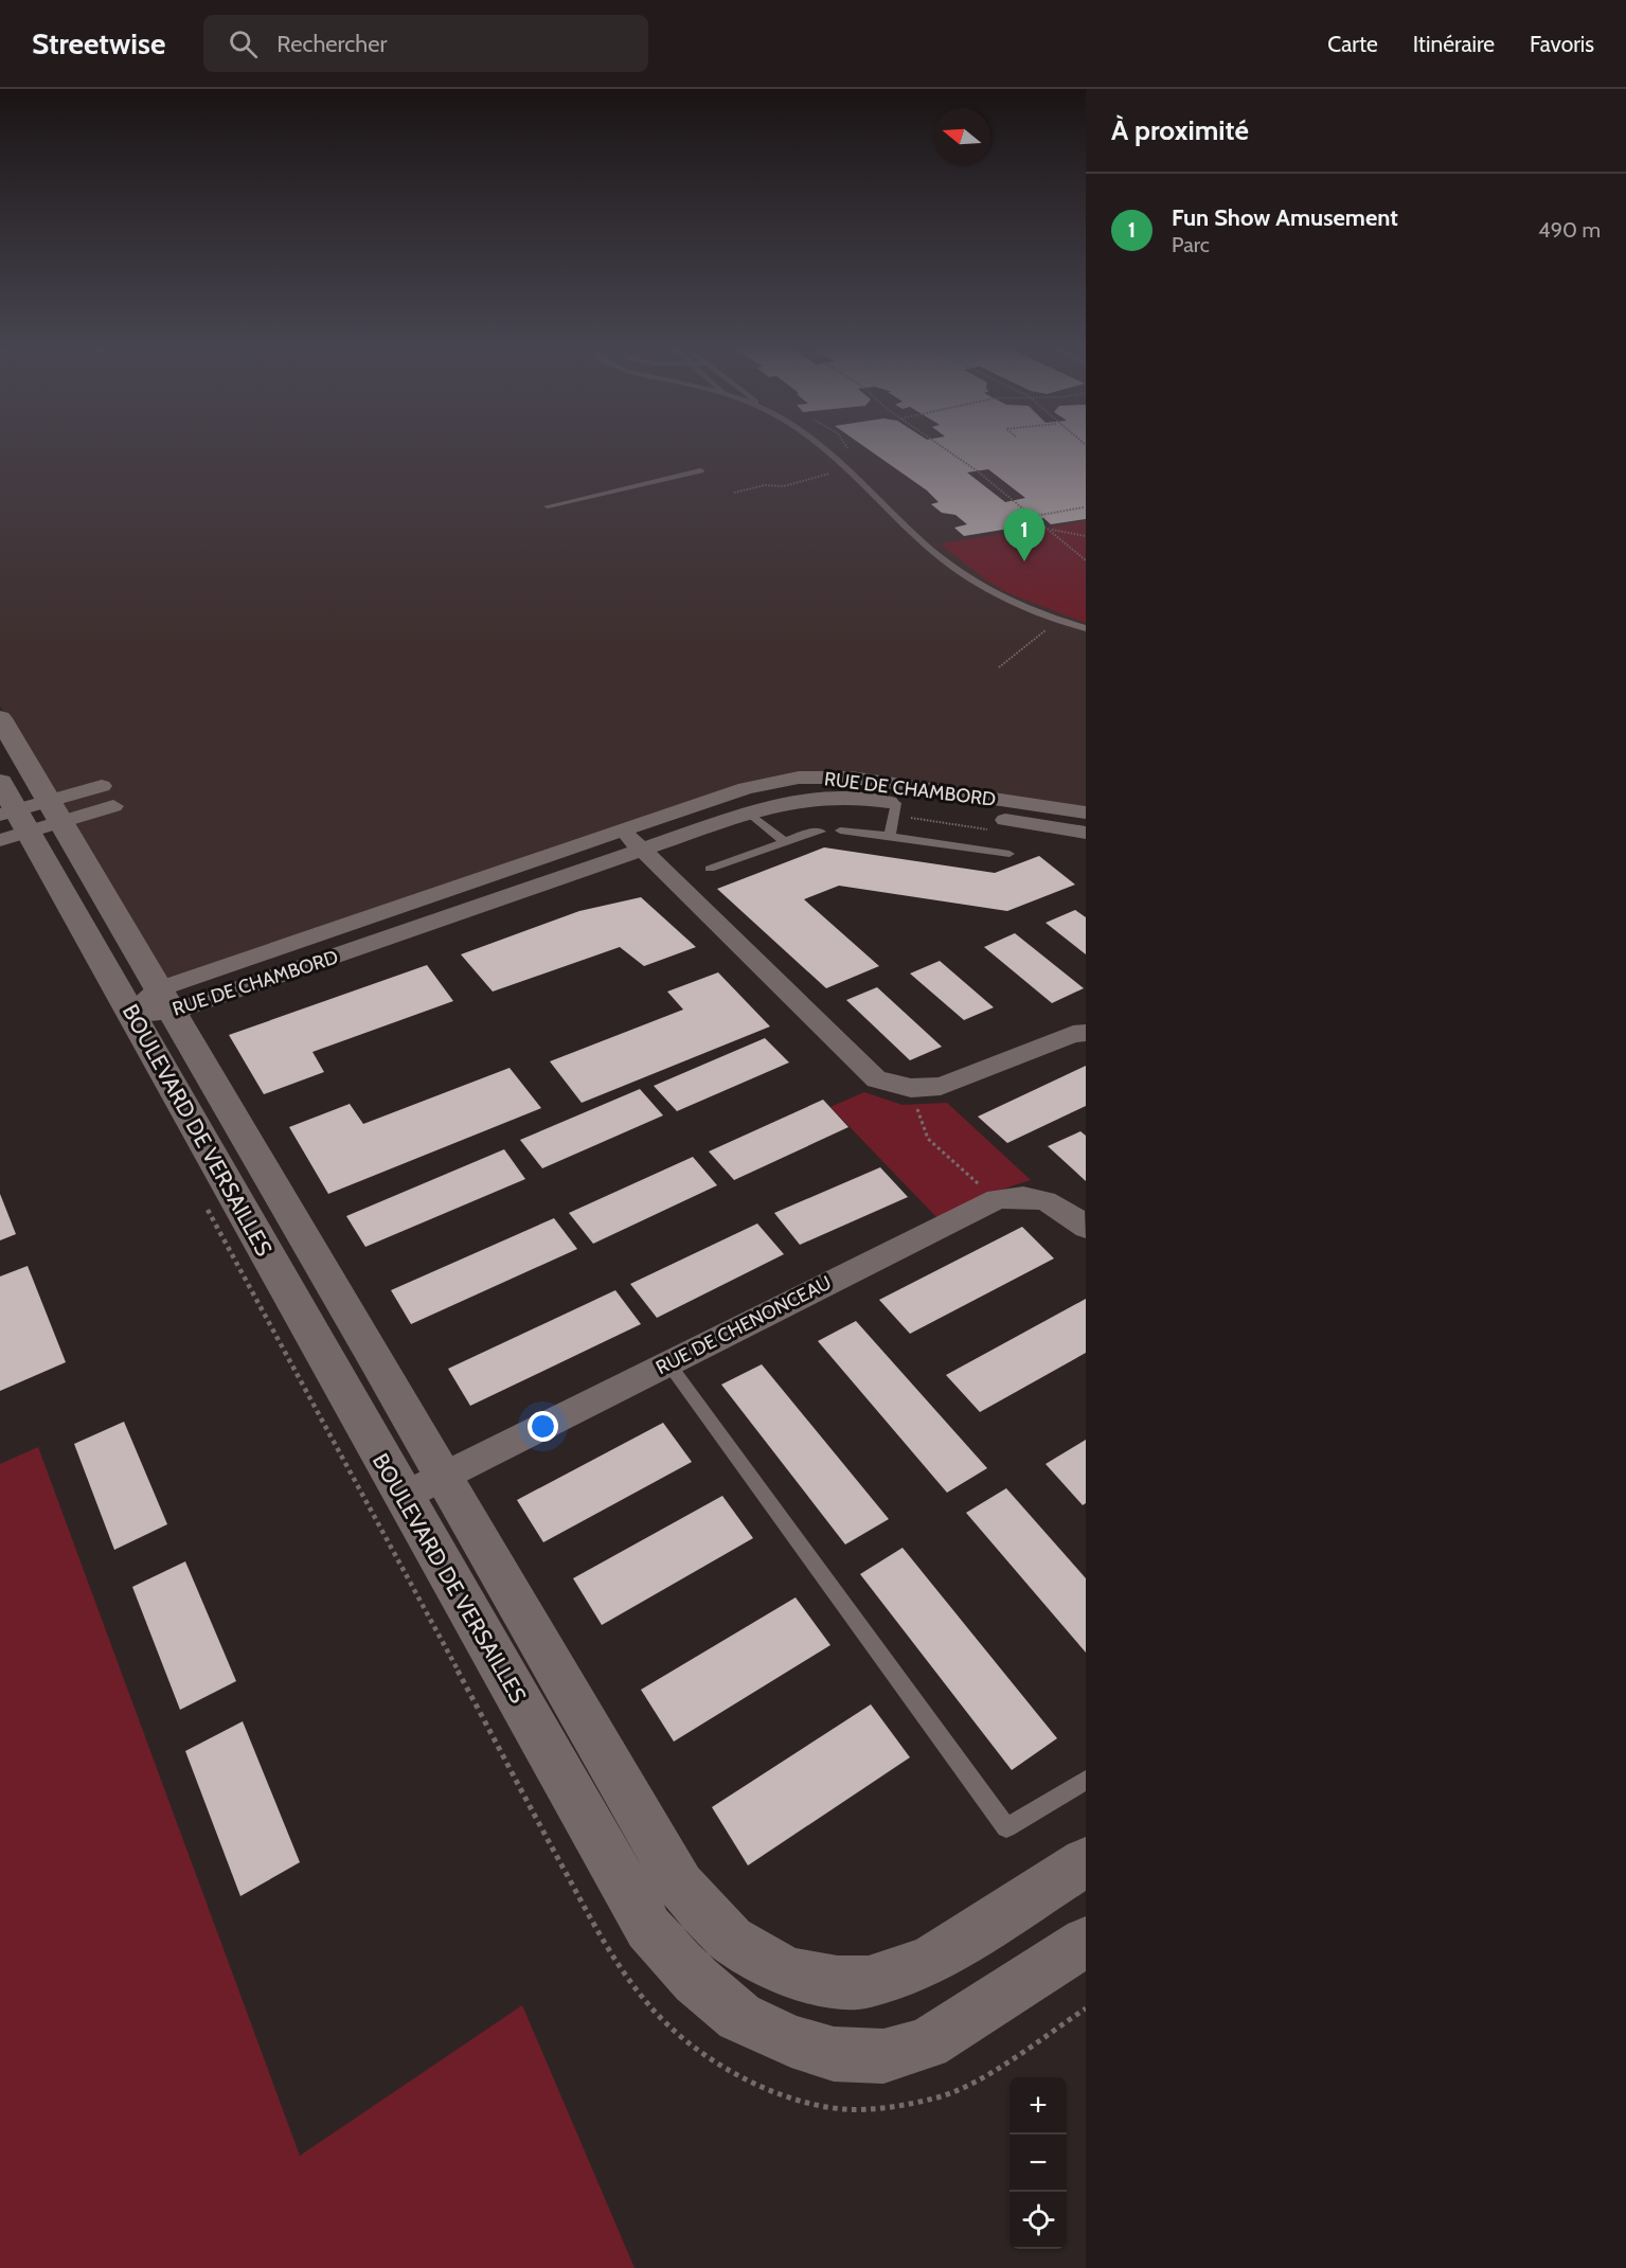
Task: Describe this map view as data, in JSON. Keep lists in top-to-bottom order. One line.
{"streets":{"street":["RUE DE CHAMBORD","BOULEVARD DE VERSAILLES","RUE DE CHENONCEAU"]},"crossings":[["RUE DE CHAMBORD","BOULEVARD DE VERSAILLES"],["BOULEVARD DE VERSAILLES","RUE DE CHENONCEAU"]],"north":"left","page":{"header":"Streetwise","search":"Rechercher","nav":["Carte","Itinéraire","Favoris"],"heading":"À proximité","list":[{"mark":"1","name":"Fun Show Amusement","note":"Parc","value":"490 m"}],"pins":"1","map_buttons":["+","−"]}}
